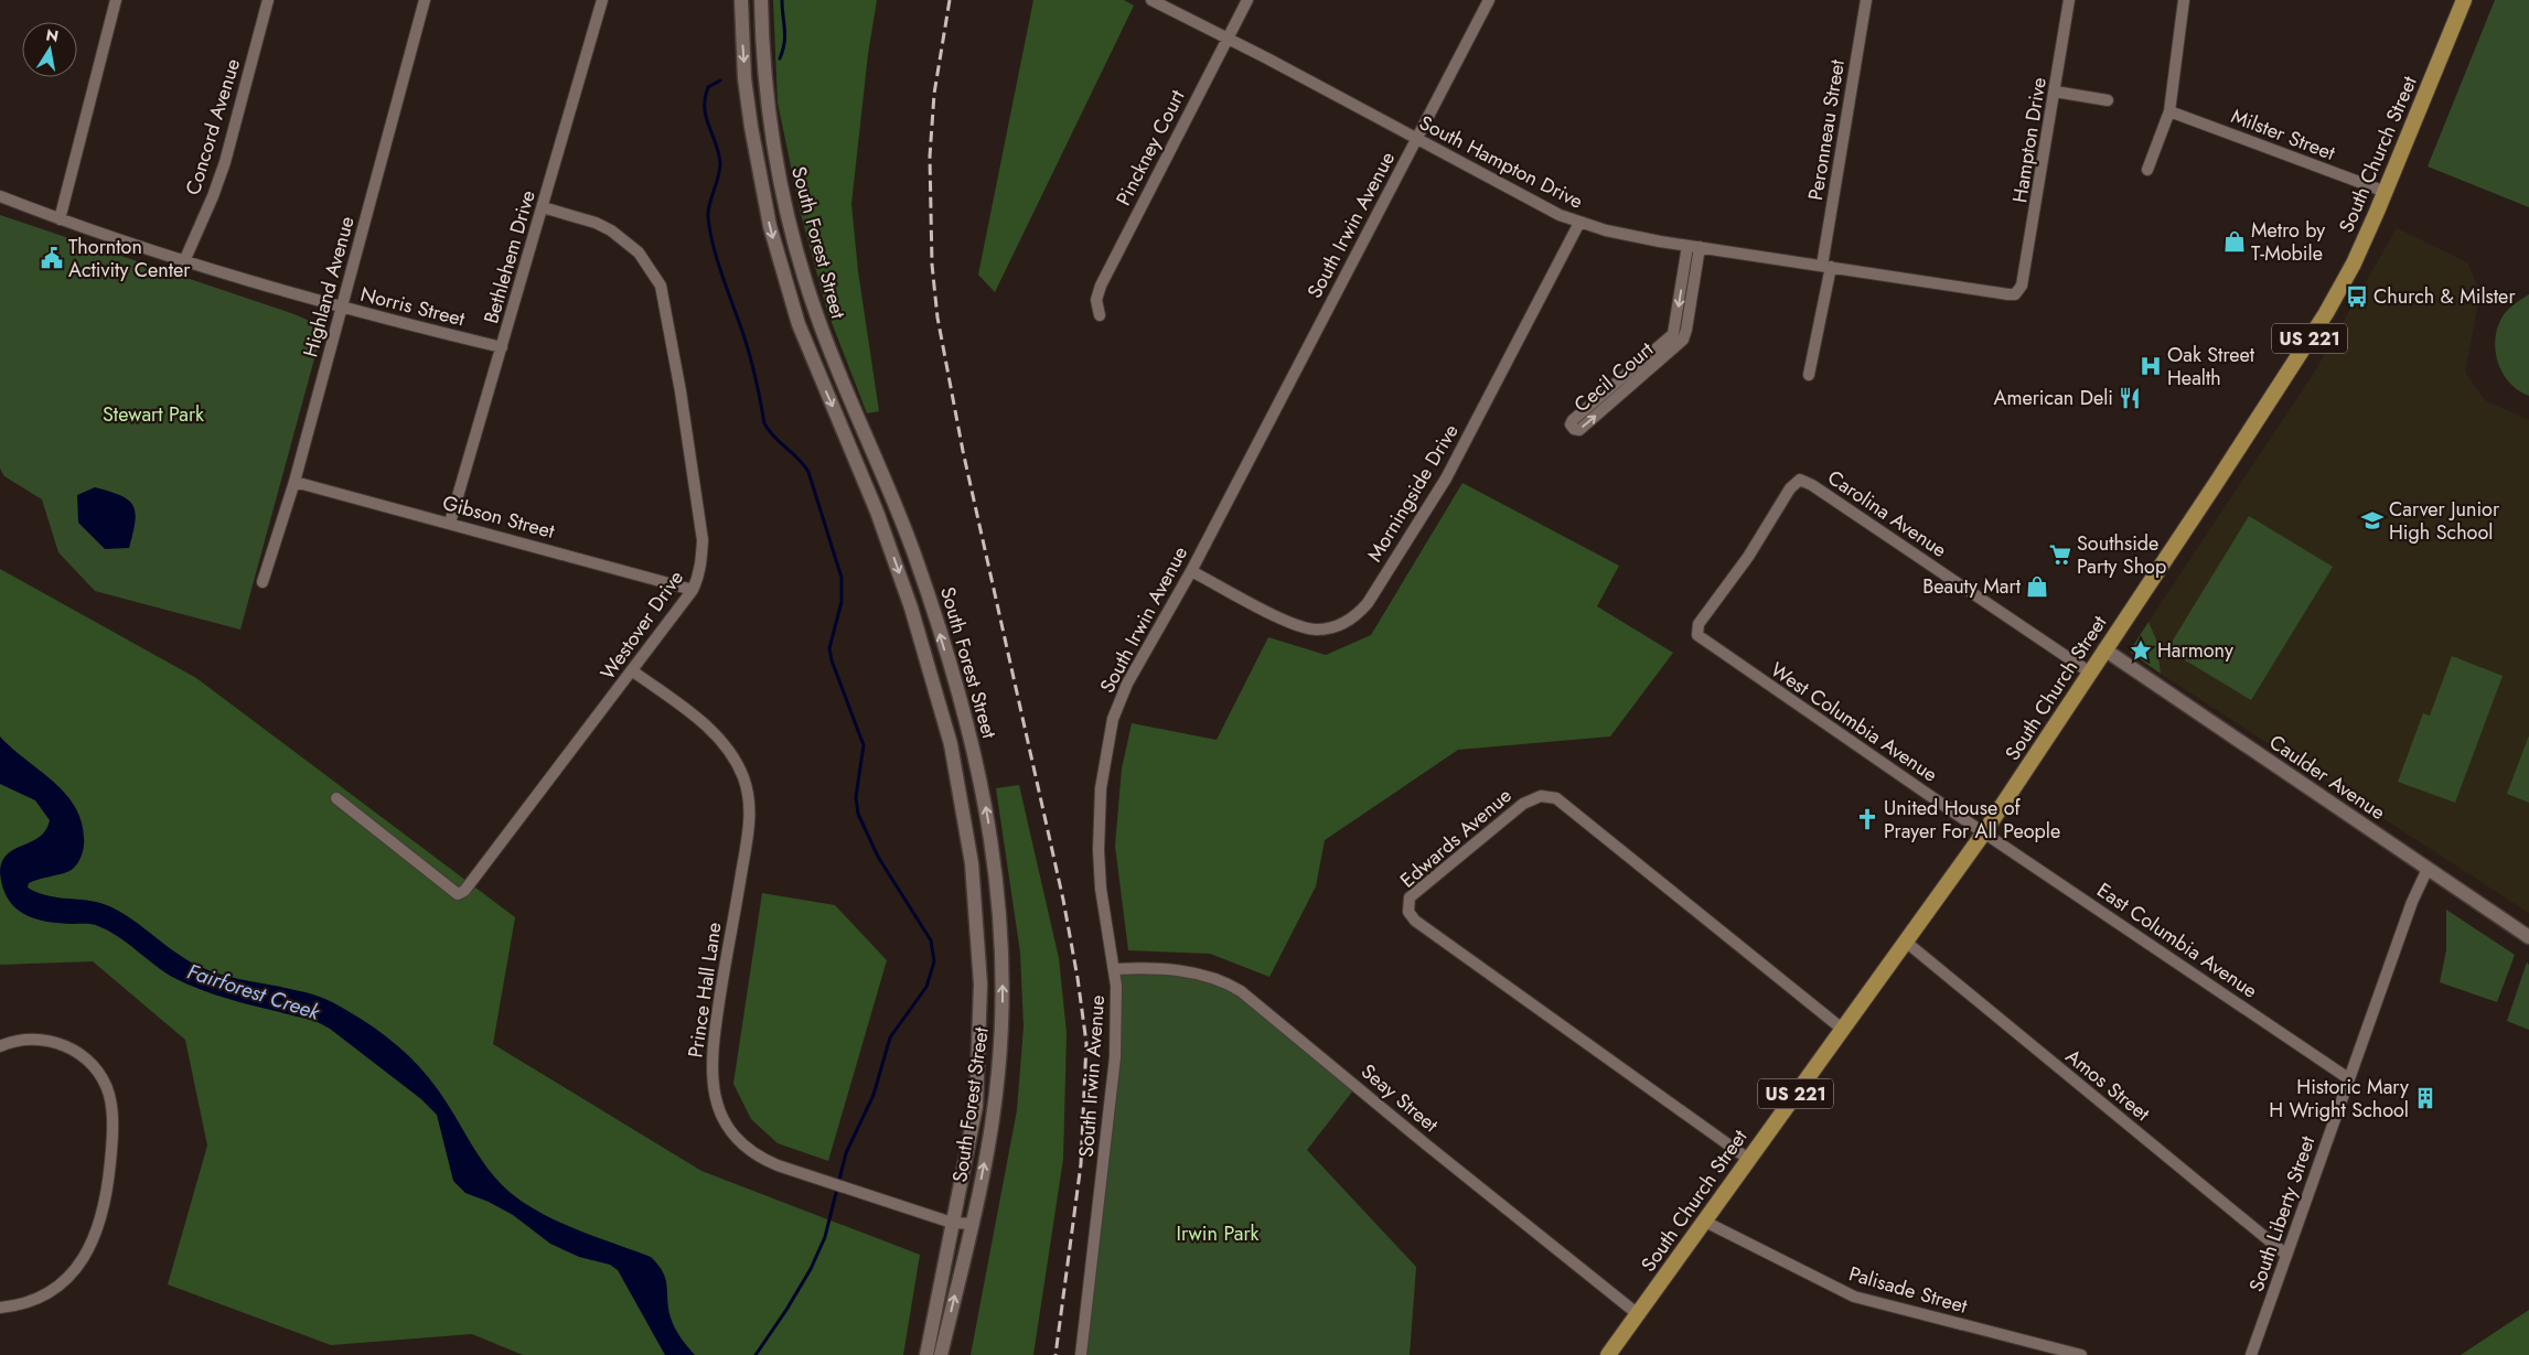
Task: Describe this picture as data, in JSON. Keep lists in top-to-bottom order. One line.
{"streets":{"main road":["South Church Street","US 221"],"street":["Concord Avenue","Peronneau Street","Milster Street","Hampton Drive","Pinckney Court","South Hampton Drive","South Irwin Avenue","South Forest Street","Bethlehem Drive","Highland Avenue","Norris Street","Cecil Court","Morningside Drive","Carolina Avenue","Gibson Street","Westover Drive","West Columbia Avenue","Caulder Avenue","Edwards Avenue","East Columbia Avenue","Prince Hall Lane","Amos Street","Seay Street","South Liberty Street","Palisade Street"]},"crossings":[["Concord Avenue","Norris Street"],["Peronneau Street","South Hampton Drive"],["Milster Street","South Church Street"],["Hampton Drive","South Hampton Drive"],["Pinckney Court","South Hampton Drive"],["South Church Street","Carolina Avenue"],["South Church Street","West Columbia Avenue"],["South Church Street","Caulder Avenue"],["South Church Street","Edwards Avenue"],["South Church Street","East Columbia Avenue"],["South Church Street","Amos Street"],["South Church Street","Seay Street"],["South Church Street","Palisade Street"],["South Hampton Drive","South Irwin Avenue"],["South Hampton Drive","Cecil Court"],["South Hampton Drive","Morningside Drive"],["South Irwin Avenue","Morningside Drive"],["South Irwin Avenue","Seay Street"],["South Forest Street","Prince Hall Lane"],["Bethlehem Drive","Norris Street"],["Bethlehem Drive","Gibson Street"],["Bethlehem Drive","Westover Drive"],["Highland Avenue","Norris Street"],["Highland Avenue","Gibson Street"],["Carolina Avenue","West Columbia Avenue"],["Gibson Street","Westover Drive"],["Westover Drive","Prince Hall Lane"],["West Columbia Avenue","East Columbia Avenue"],["Caulder Avenue","South Liberty Street"],["East Columbia Avenue","South Liberty Street"],["Amos Street","South Liberty Street"]],"water":["Fairforest Creek"],"parks":["Stewart Park","Irwin Park"],"places":{"shop":["Metro by T-Mobile","Beauty Mart"],"public building":["Thornton Activity Center"],"bus stop":["Church & Milster"],"hospital":["Oak Street Health"],"restaurant":["American Deli"],"school or university":["Carver Junior High School"],"supermarket":["Southside Party Shop"],"place":["Harmony"],"church":["United House of Prayer For All People"],"building":["Historic Mary H Wright School"]},"north":"top"}
